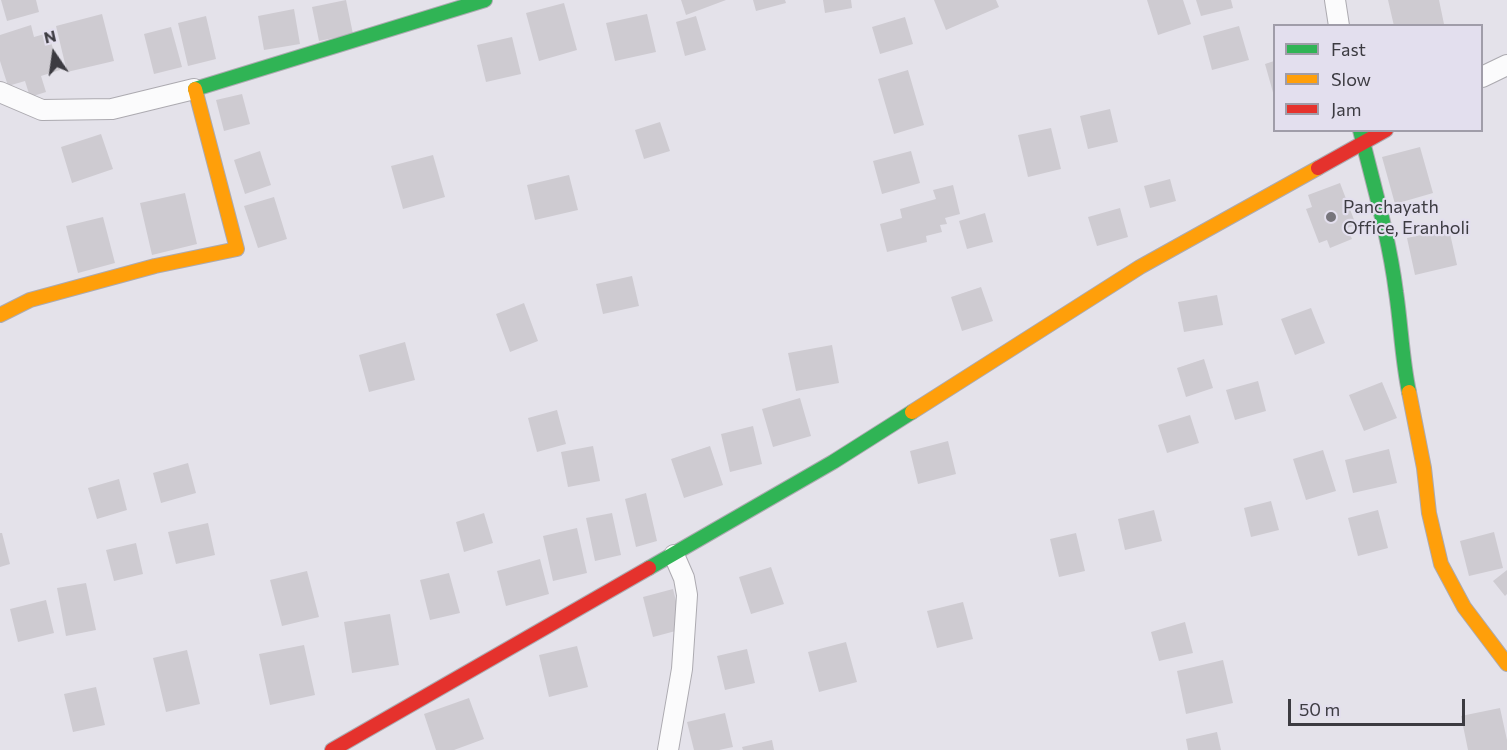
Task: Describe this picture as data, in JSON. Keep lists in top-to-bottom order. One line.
{"places":["Panchayath Office, Eranholi"],"legend":["Fast","Slow","Jam"],"scale_bar":"50 m","north":"top"}
